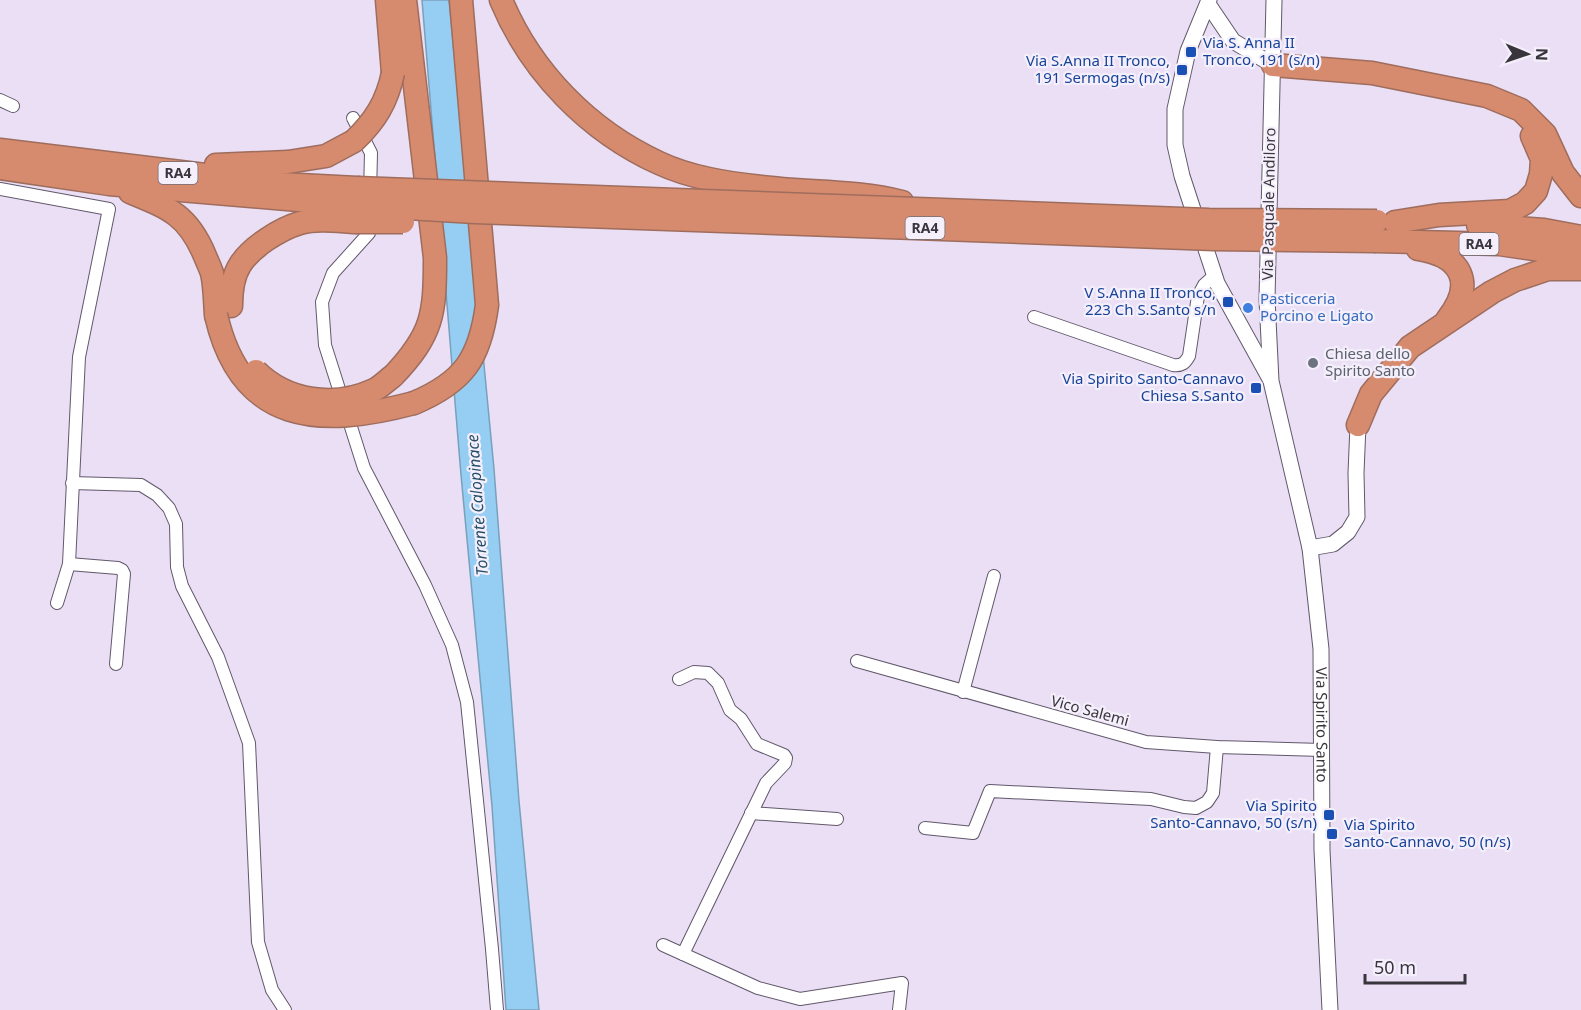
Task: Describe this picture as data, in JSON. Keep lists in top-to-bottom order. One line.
{"streets":{"highway":["RA4"],"street":["Via Pasquale Andiloro","Vico Salemi","Via Spirito Santo"]},"crossings":[["Via Pasquale Andiloro","Via Spirito Santo"],["Vico Salemi","Via Spirito Santo"]],"water":["Torrente Calopinace"],"places":{"transit":["Via S. Anna II Tronco, 191 (s/n)","Via S.Anna II Tronco, 191 Sermogas (n/s)","V S.Anna II Tronco, 223 Ch S.Santo s/n","Via Spirito Santo-Cannavo Chiesa S.Santo","Via Spirito Santo-Cannavo, 50 (s/n)","Via Spirito Santo-Cannavo, 50 (n/s)"],"other":["Pasticceria Porcino e Ligato","Chiesa dello Spirito Santo"]},"scale_bar":"50 m","north":"right"}
